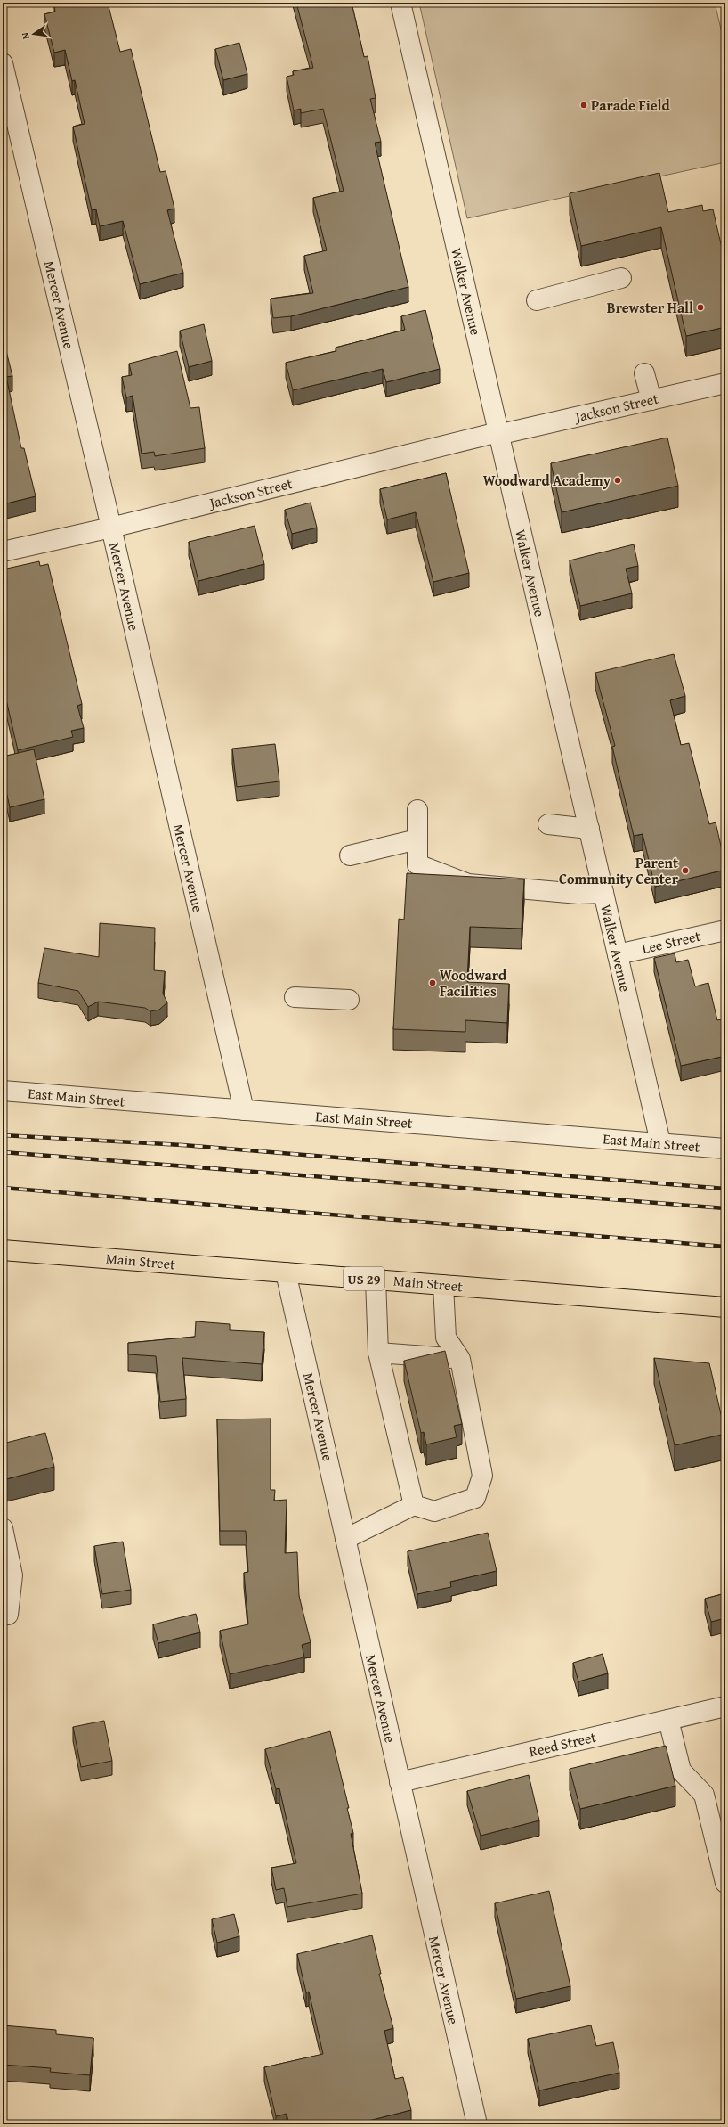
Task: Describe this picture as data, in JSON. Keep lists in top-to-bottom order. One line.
{"streets":{"main road":["Main Street","US 29"],"street":["Walker Avenue","Mercer Avenue","Jackson Street","Lee Street","East Main Street","Reed Street"]},"crossings":[["Walker Avenue","Jackson Street"],["Walker Avenue","Lee Street"],["Walker Avenue","East Main Street"],["Mercer Avenue","Jackson Street"],["Mercer Avenue","East Main Street"],["Mercer Avenue","Main Street"],["Mercer Avenue","Reed Street"]],"places":["Parade Field","Brewster Hall","Woodward Academy","Parent Community Center","Woodward Facilities"],"north":"left"}
